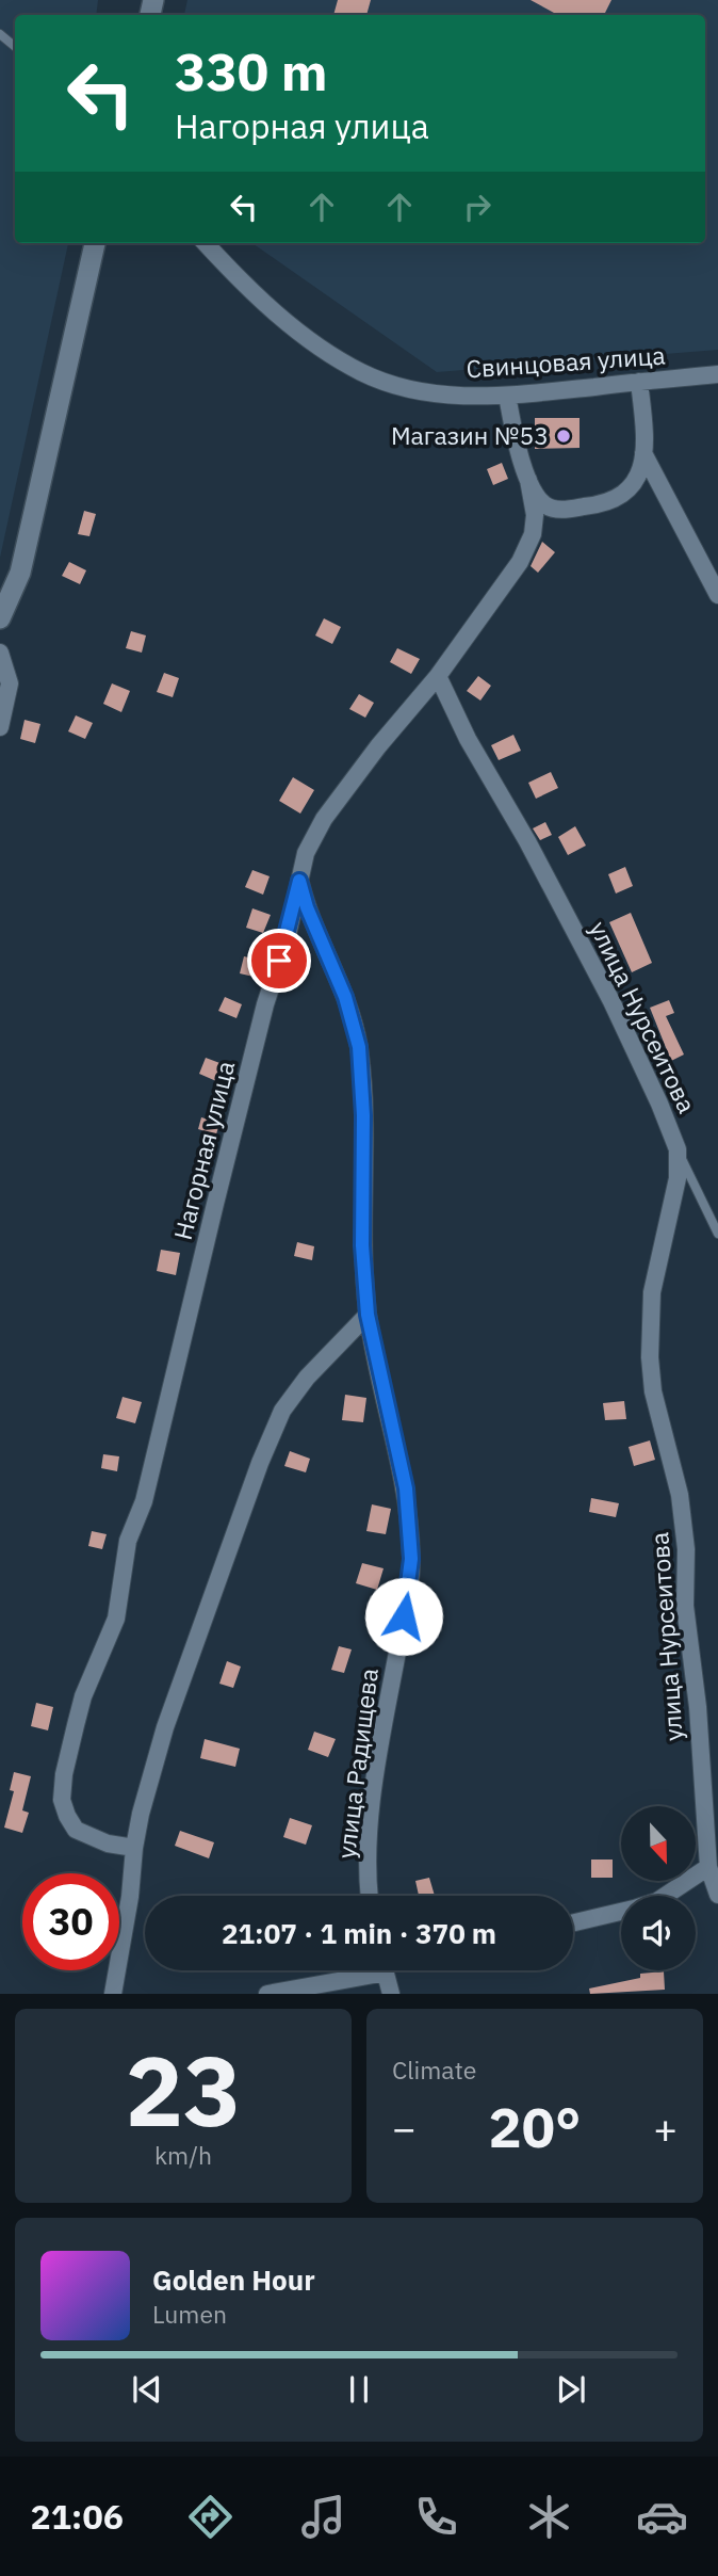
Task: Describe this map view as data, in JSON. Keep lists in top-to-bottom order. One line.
{"streets":{"street":["Свинцовая улица","улица Нурсеитова","Нагорная улица","улица Радищева"]},"crossings":[["Свинцовая улица","Нагорная улица"],["улица Нурсеитова","Нагорная улица"],["Нагорная улица","улица Радищева"]],"places":["Магазин №53"],"north":"bottom","page":{"turn":["330 m","Нагорная улица"],"limit":"30","trip":"21:07 · 1 min · 370 m","tile":[["23","km/h"],"Climate"],"heat":["−","20°","+"],"song":["Golden Hour","Lumen"],"tabs":"21:06"}}
